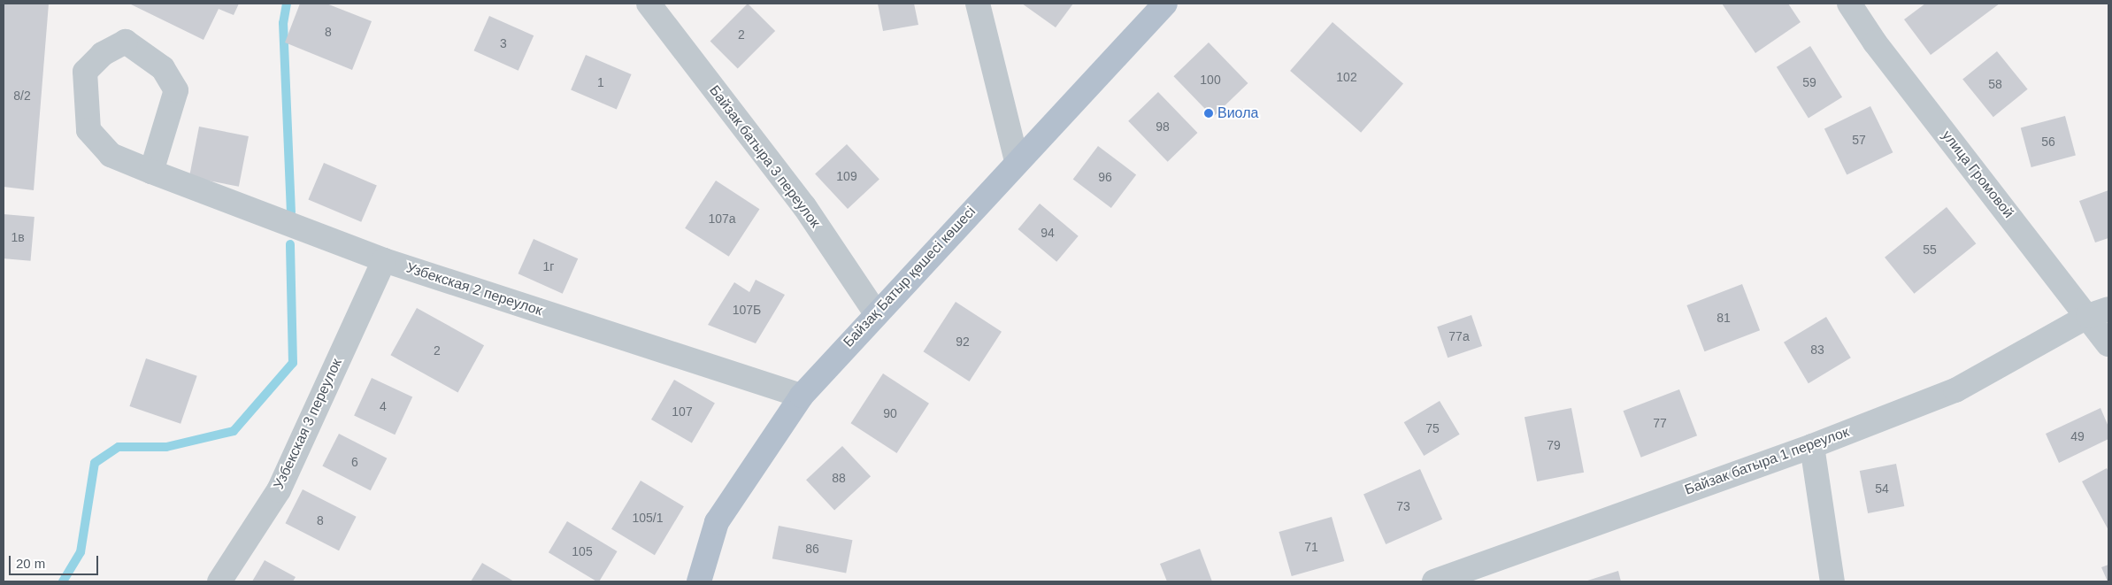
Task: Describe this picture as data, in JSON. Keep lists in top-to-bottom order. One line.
{"streets":{"main road":["Байзақ Батыр қөшесі көшесі"],"street":["Байзак батыра 3 переулок","улица Громовой","Узбекская 2 переулок","Узбекская 3 переулок","Байзак батыра 1 переулок"]},"crossings":[["Байзак батыра 3 переулок","Байзақ Батыр қөшесі көшесі"],["улица Громовой","Байзак батыра 1 переулок"],["Байзақ Батыр қөшесі көшесі","Узбекская 2 переулок"],["Узбекская 2 переулок","Узбекская 3 переулок"]],"places":["Виола"],"house_numbers":["8","2","3","102","100","1","59","58","8/2","98","57","56","109","96","107а","94","1в","55","1г","107Б","81","77а","92","83","2","4","107","90","77","75","49","79","6","88","54","73","105/1","8","71","86","105"],"scale_bar":"20 m"}
